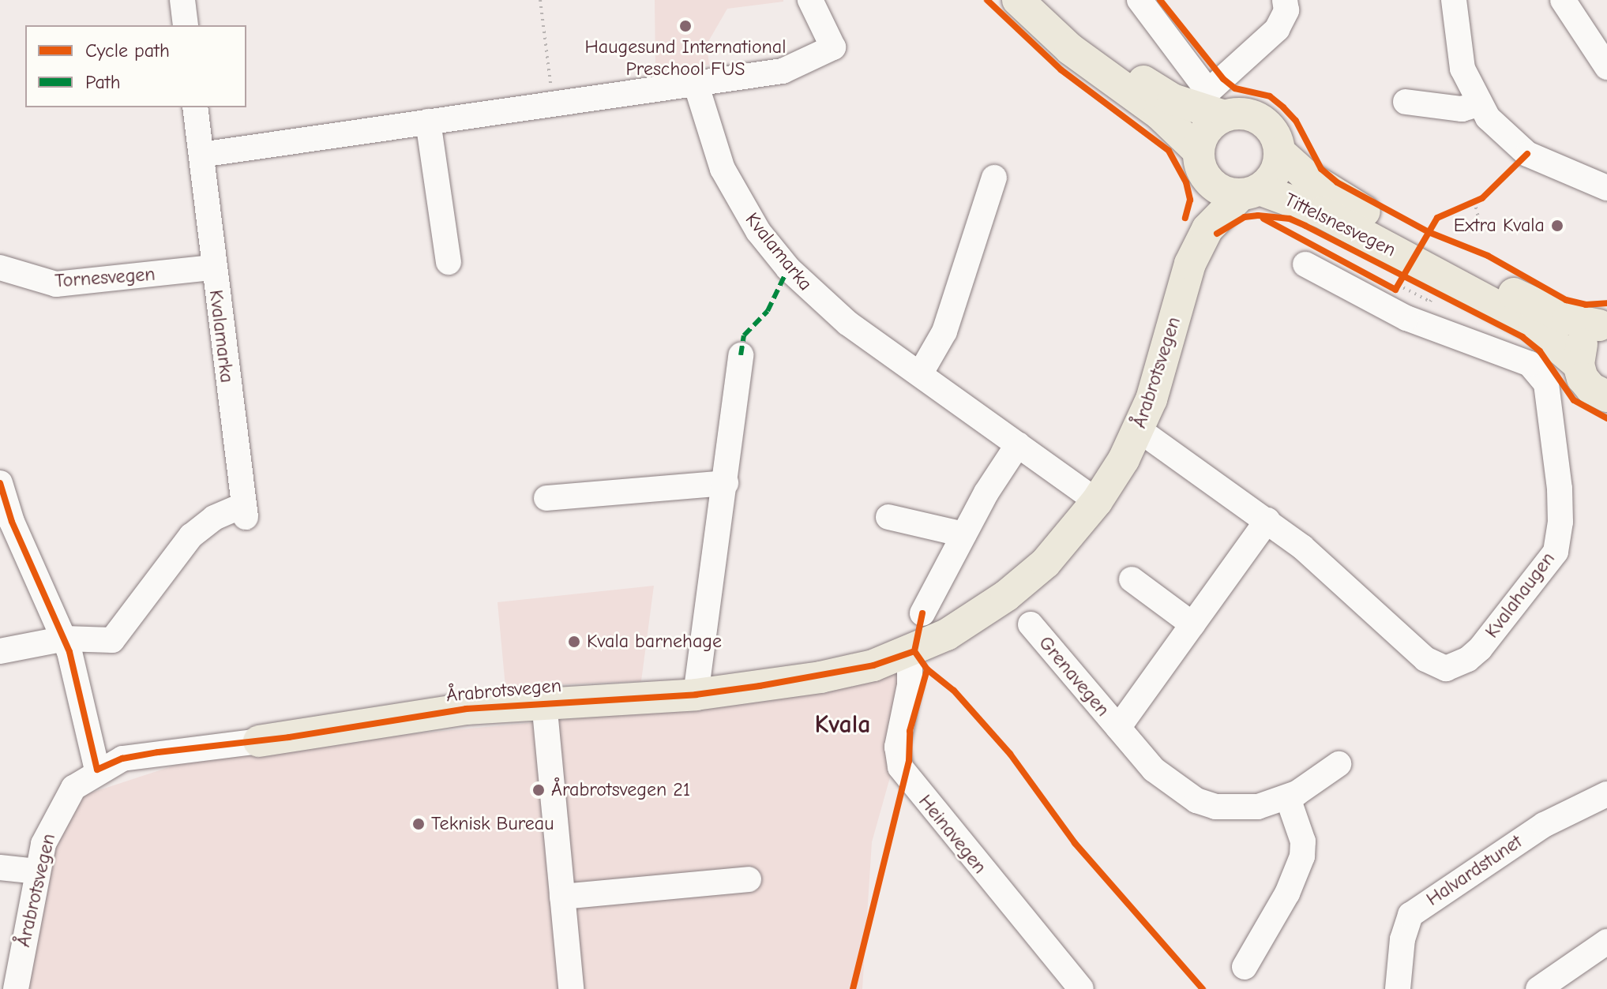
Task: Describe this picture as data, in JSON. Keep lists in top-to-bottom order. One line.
{"streets":{"main road":["Tittelsnesvegen","Årabrotsvegen"],"street":["Kvalamarka","Tornesvegen","Kvalahaugen","Grenavegen","Heinavegen","Halvardstunet"]},"crossings":[["Tittelsnesvegen","Årabrotsvegen"],["Kvalamarka","Tornesvegen"],["Kvalamarka","Årabrotsvegen"],["Årabrotsvegen","Kvalahaugen"],["Årabrotsvegen","Heinavegen"],["Kvalahaugen","Grenavegen"]],"districts":["Kvala"],"places":["Haugesund International Preschool FUS","Extra Kvala","Kvala barnehage","Årabrotsvegen 21","Teknisk Bureau"],"legend":["Cycle path","Path"]}
